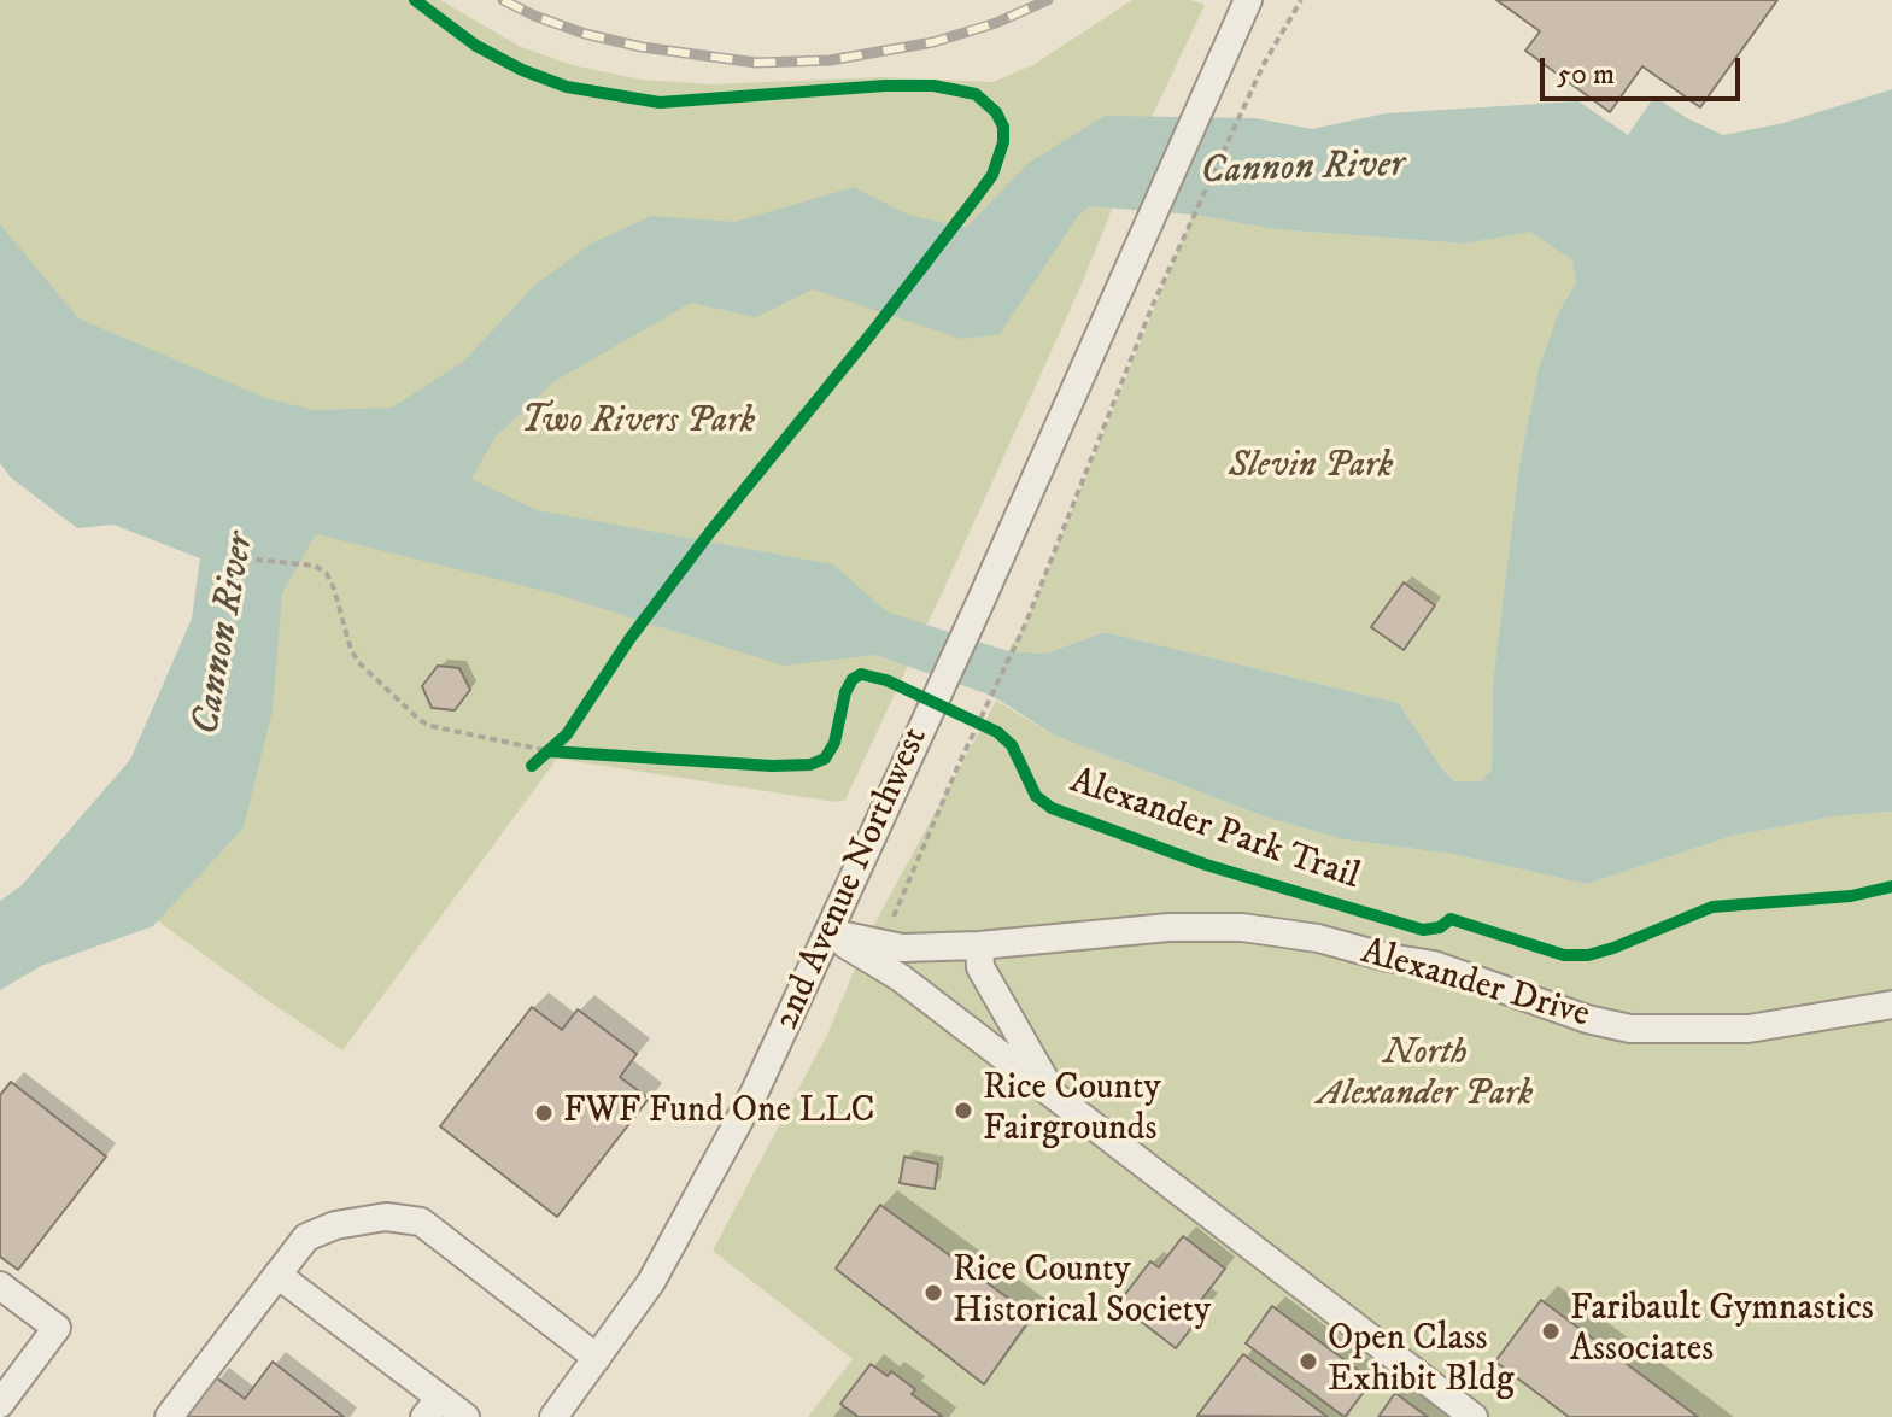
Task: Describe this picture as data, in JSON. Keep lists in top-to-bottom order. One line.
{"streets":{"street":["2nd Avenue Northwest","Alexander Drive"],"cycle path":["Alexander Park Trail"]},"crossings":[["2nd Avenue Northwest","Alexander Drive"]],"water":["Cannon River"],"parks":["Two Rivers Park","Slevin Park","North Alexander Park"],"places":["Rice County Fairgrounds","FWF Fund One LLC","Rice County Historical Society","Faribault Gymnastics Associates","Open Class Exhibit Bldg"],"scale_bar":"50 m"}
